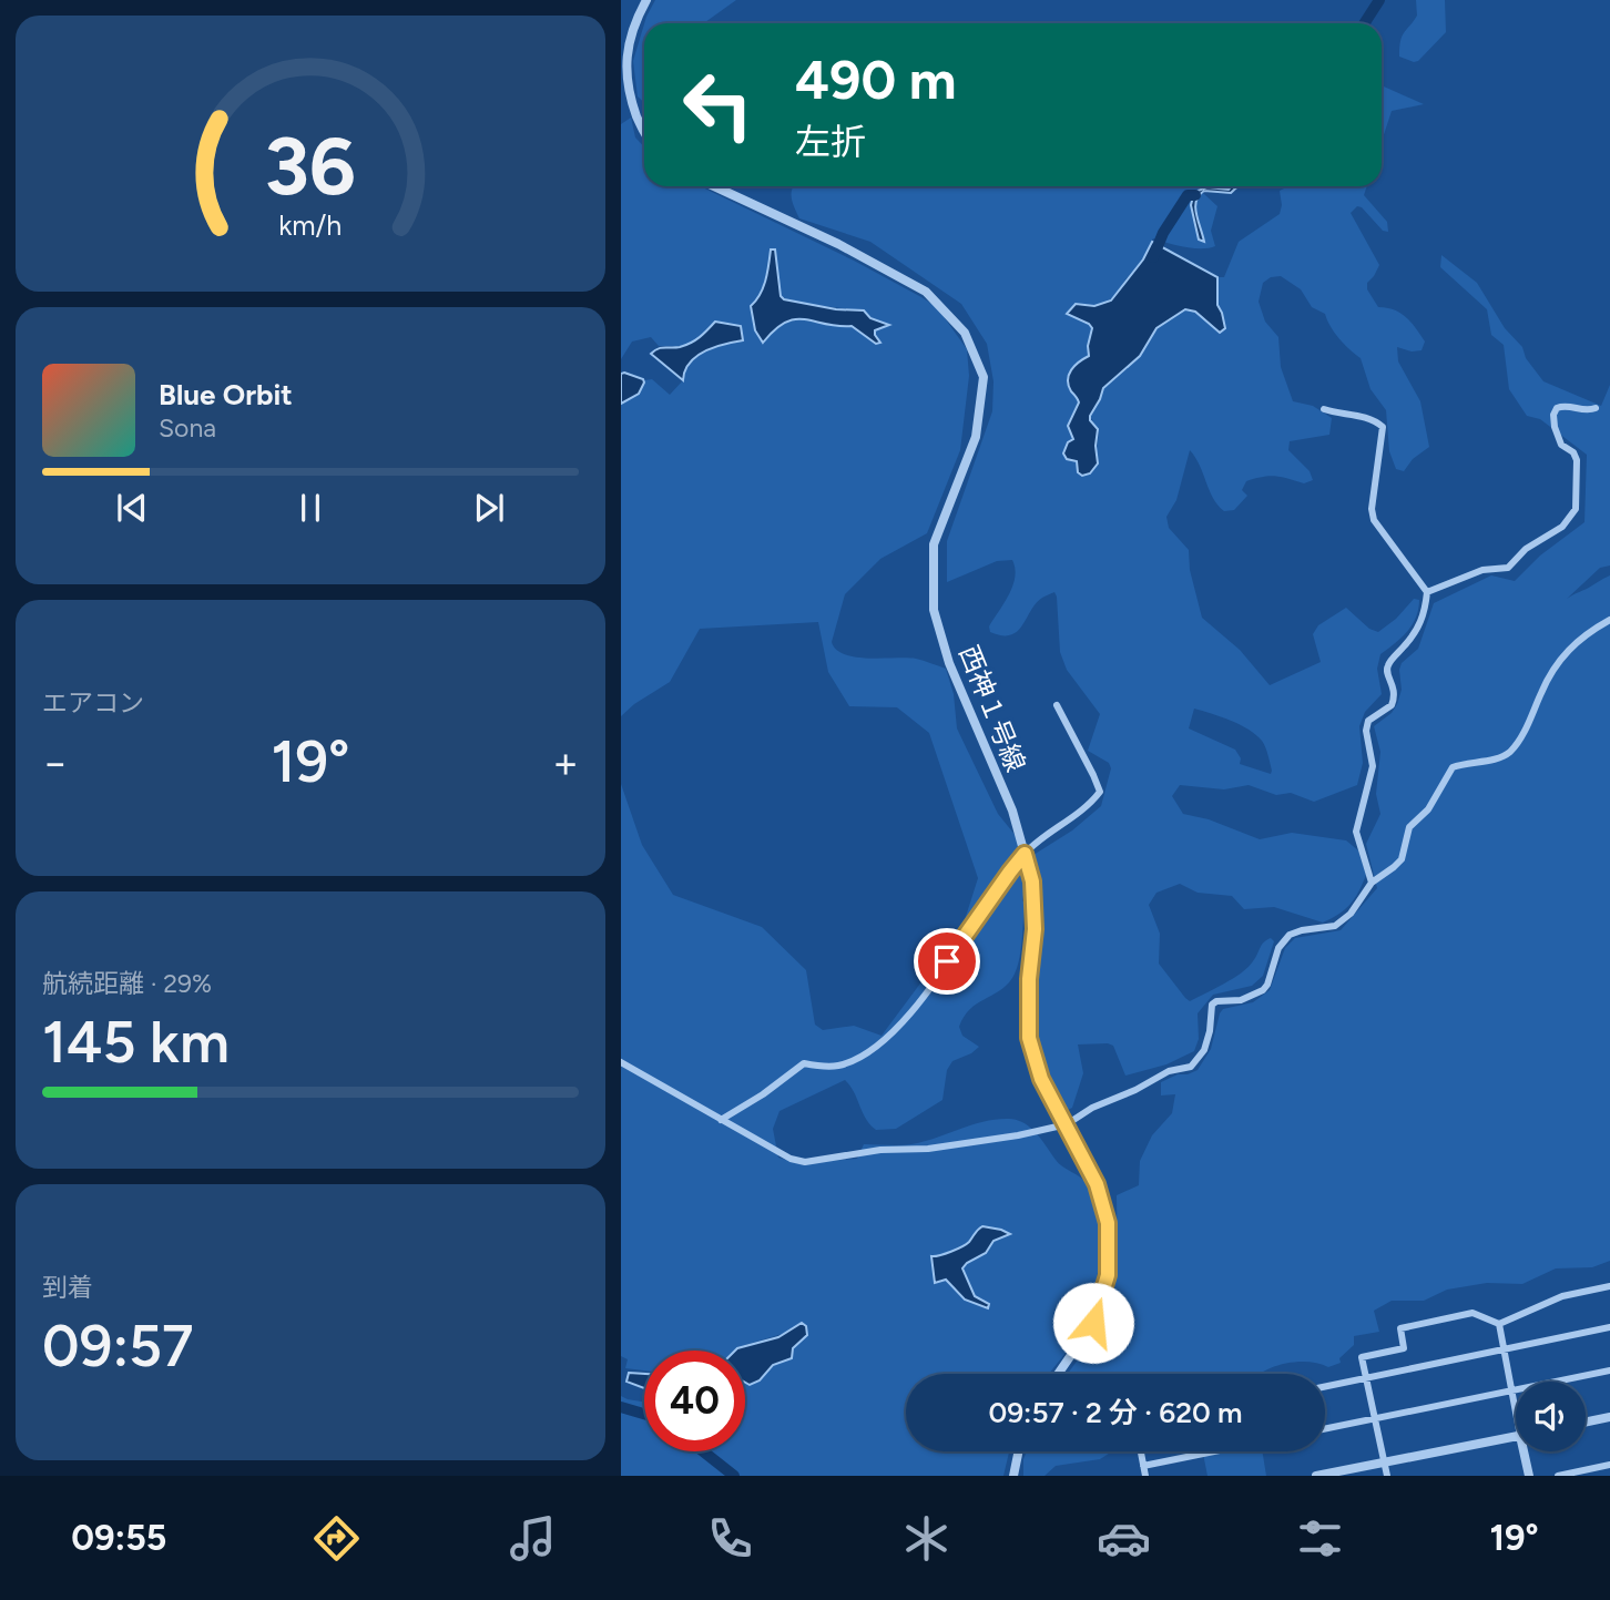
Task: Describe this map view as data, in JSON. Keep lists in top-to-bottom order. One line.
{"streets":{"street":["西神１号線"]},"page":{"turn":["490 m","左折"],"song":["Blue Orbit","Sona"],"tile":["エアコン",["航続距離 · 29%","145 km"],["到着","09:57"]],"heat":["−","19°","+"],"limit":"40","trip":"09:57 · 2 分 · 620 m","tabs":["09:55","19°"],"gauge":["36","km/h"]}}
